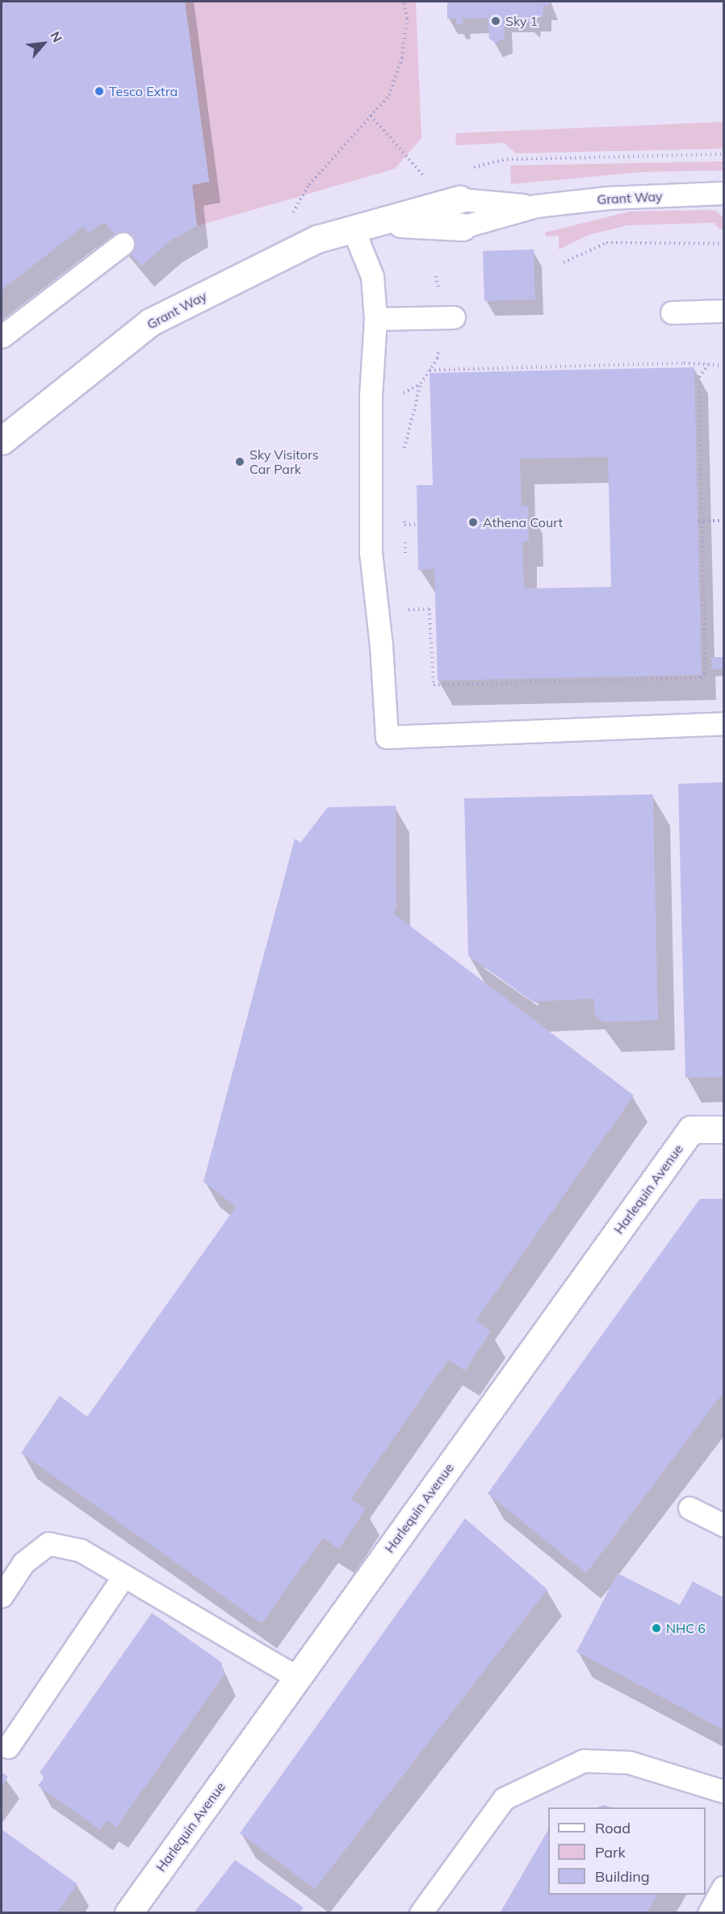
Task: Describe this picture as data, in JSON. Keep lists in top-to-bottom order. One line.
{"streets":{"street":["Grant Way","Harlequin Avenue"]},"places":["Sky 1","Tesco Extra","Sky Visitors Car Park","Athena Court","NHC 6"],"legend":["Road","Park","Building"],"north":"top right"}
